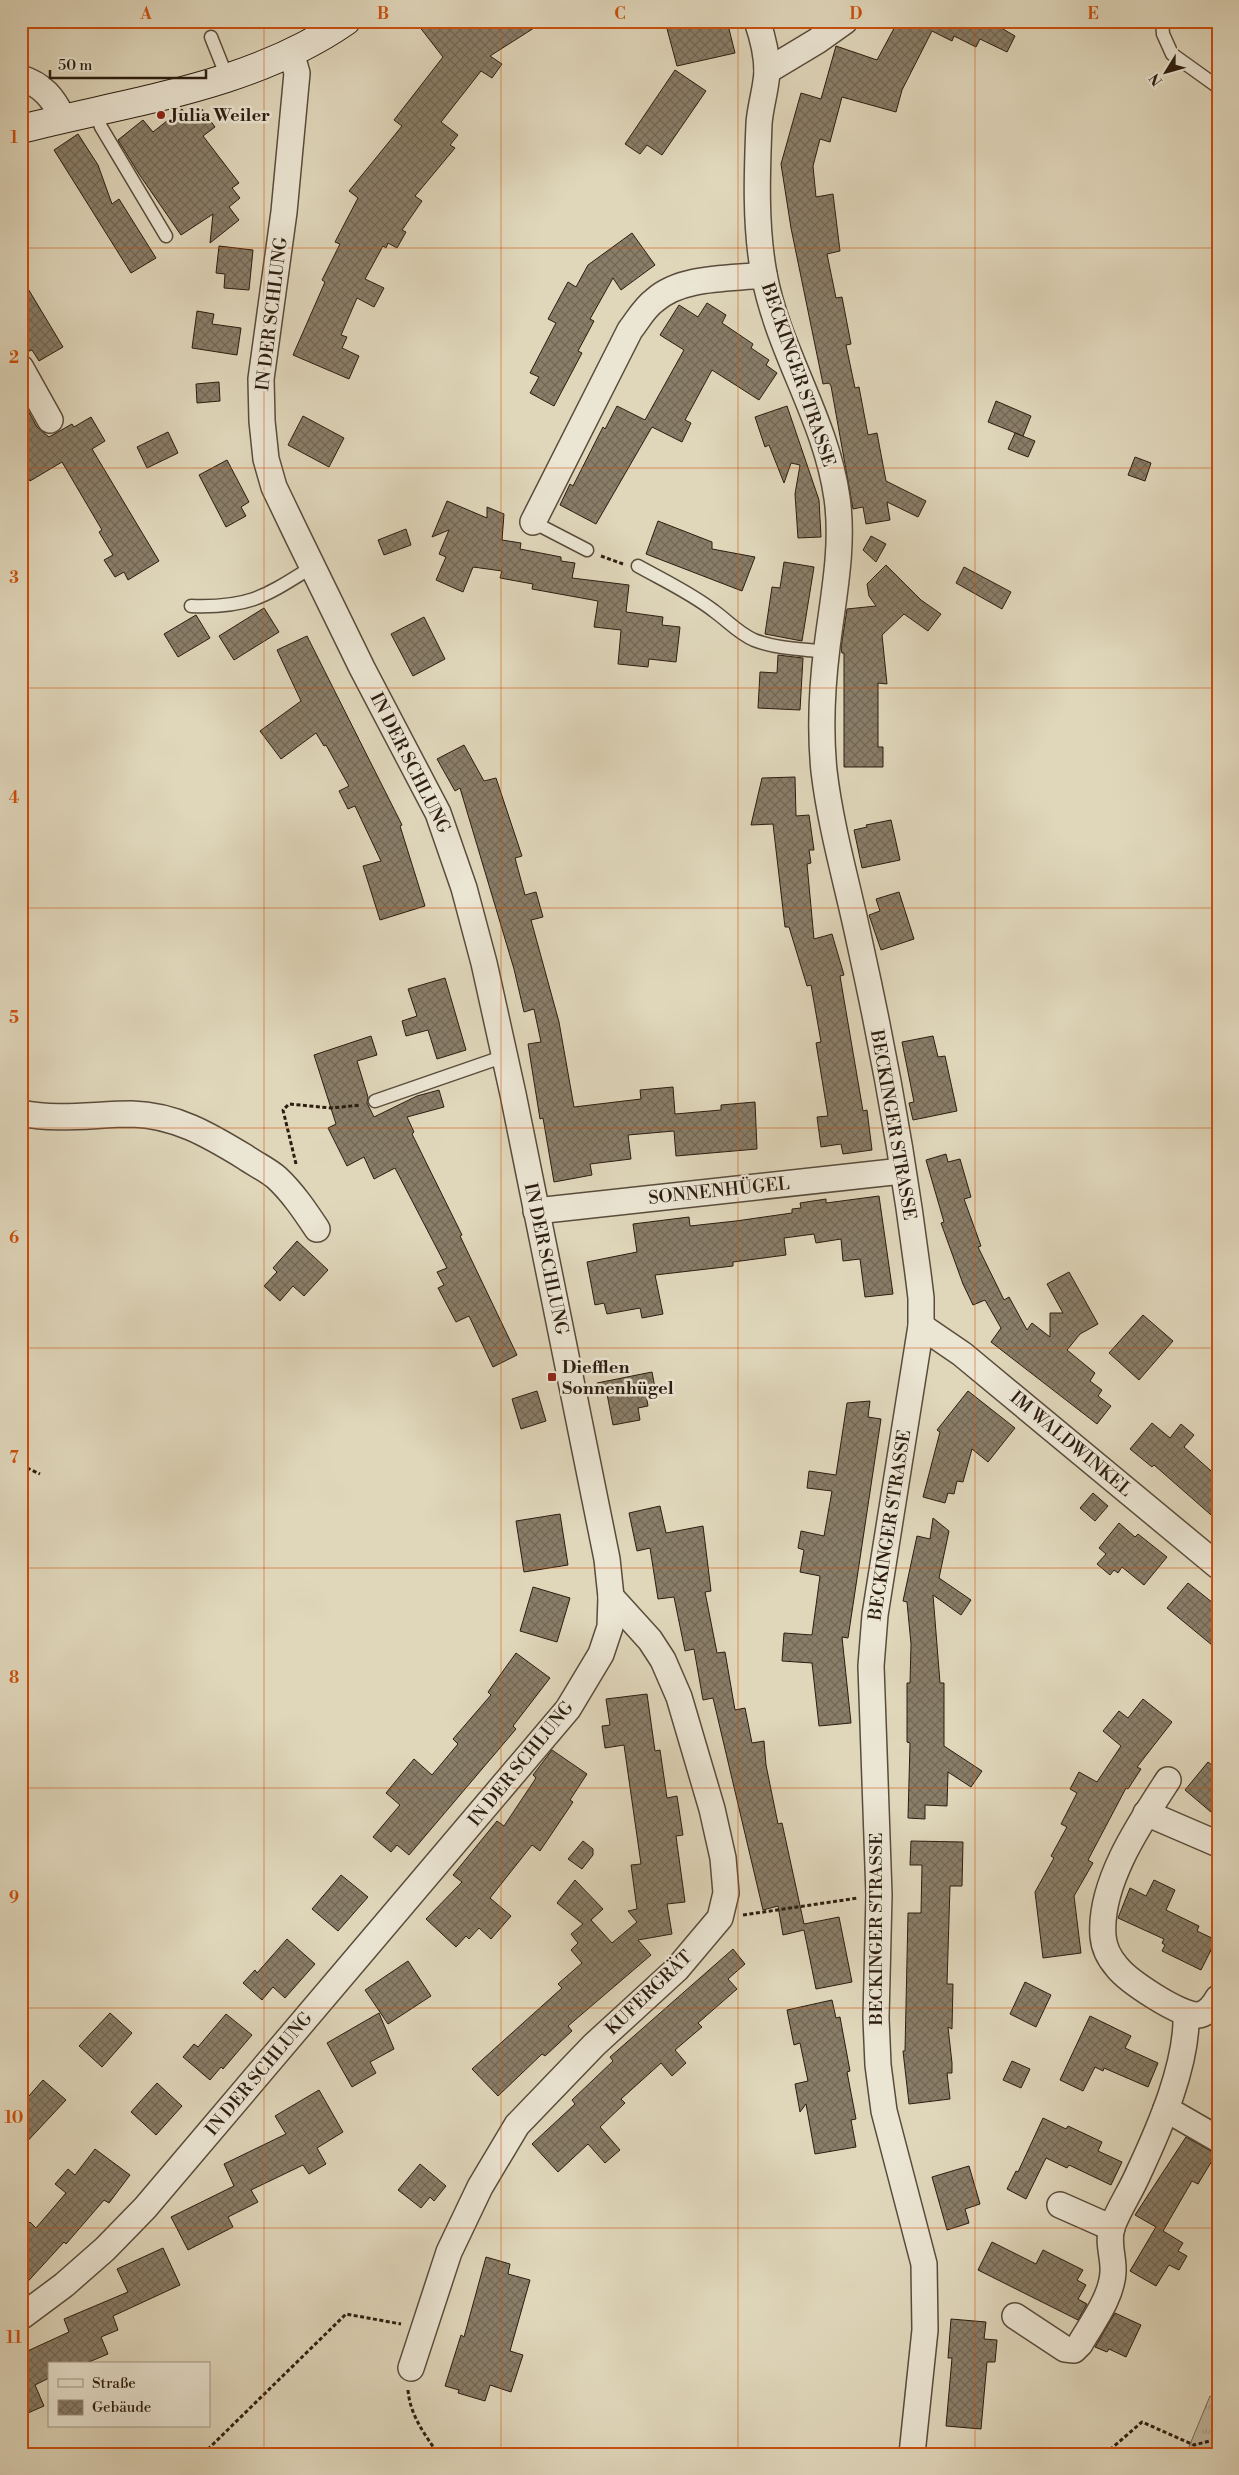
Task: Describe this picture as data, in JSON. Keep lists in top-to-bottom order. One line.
{"streets":{"street":["IN DER SCHLUNG","BECKINGER STRASSE","SONNENHÜGEL","IM WALDWINKEL","KUFERGRÄT"]},"crossings":[["IN DER SCHLUNG","SONNENHÜGEL"],["IN DER SCHLUNG","KUFERGRÄT"],["BECKINGER STRASSE","SONNENHÜGEL"],["BECKINGER STRASSE","IM WALDWINKEL"]],"places":{"other":["Julia Weiler"],"transit":["Diefflen Sonnenhügel"]},"legend":["Straße","Gebäude"],"scale_bar":"50 m","north":"bottom left","grid":{"columns":["A","B","C","D","E"],"rows":["1","2","3","4","5","6","7","8","9","10","11"]}}
